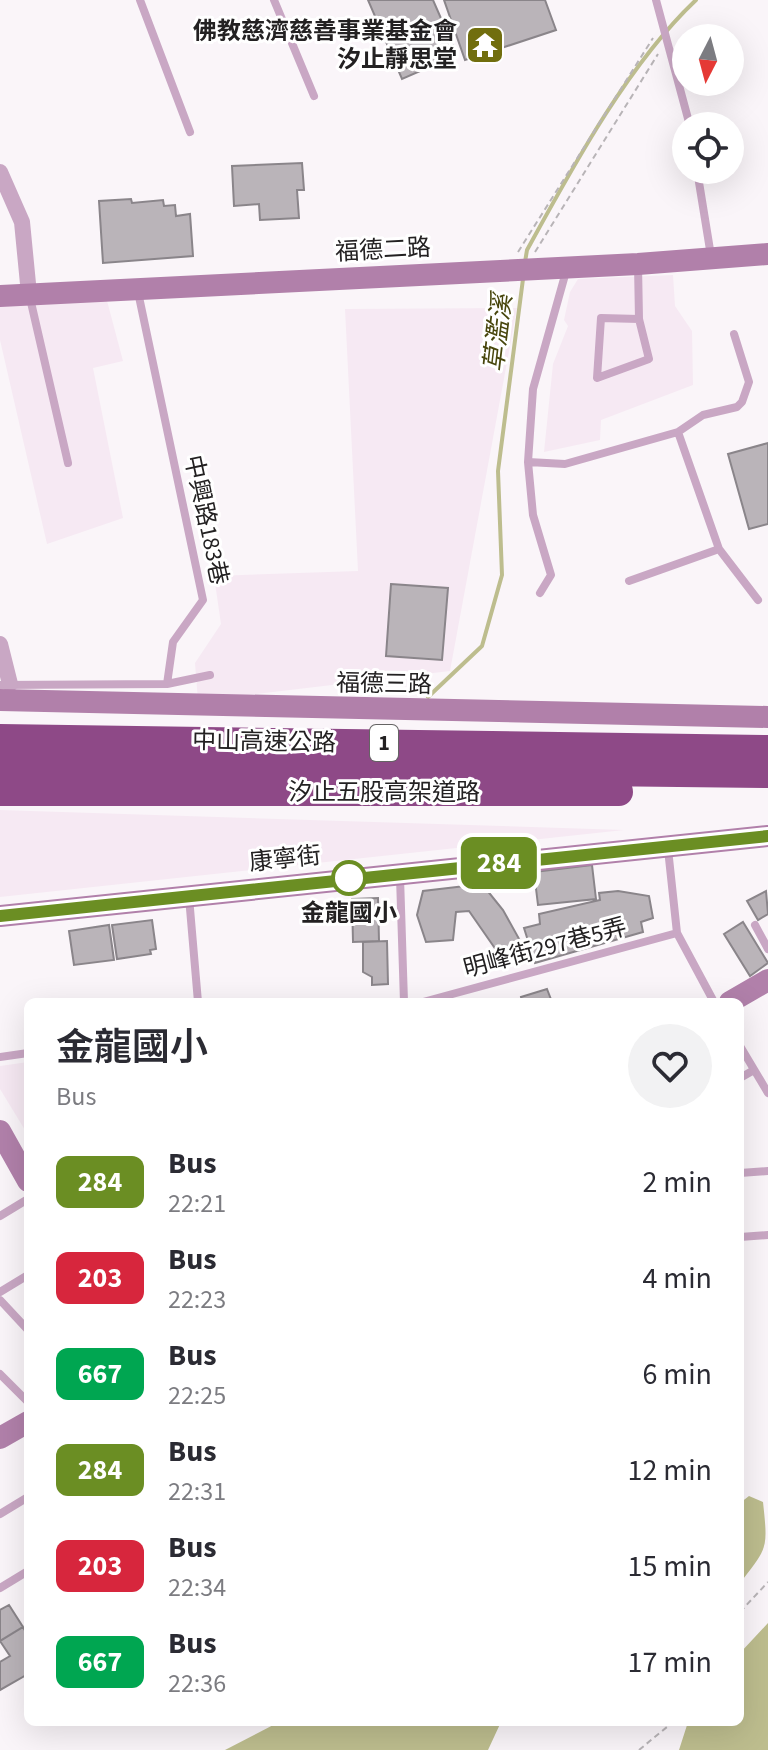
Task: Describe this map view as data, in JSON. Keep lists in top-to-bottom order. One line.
{"streets":{"highway":["中山高速公路","1","汐止五股高架道路"],"street":["福德二路","福德三路","康寧街"],"lane":["中興路183巷","明峰街297巷5弄"]},"crossings":[["福德二路","中興路183巷"]],"water":["草濫溪"],"places":{"temple":["佛教慈濟慈善事業基金會 汐止靜思堂"],"other":["金龍國小"]},"lines":["bus line 284"],"north":"bottom","page":{"on_map":"284","heading":["金龍國小","Bus"],"list":[{"mark":"284","name":"Bus","note":"22:21","value":"2 min"},{"mark":"203","name":"Bus","note":"22:23","value":"4 min"},{"mark":"667","name":"Bus","note":"22:25","value":"6 min"},{"mark":"284","name":"Bus","note":"22:31","value":"12 min"},{"mark":"203","name":"Bus","note":"22:34","value":"15 min"},{"mark":"667","name":"Bus","note":"22:36","value":"17 min"}]}}
